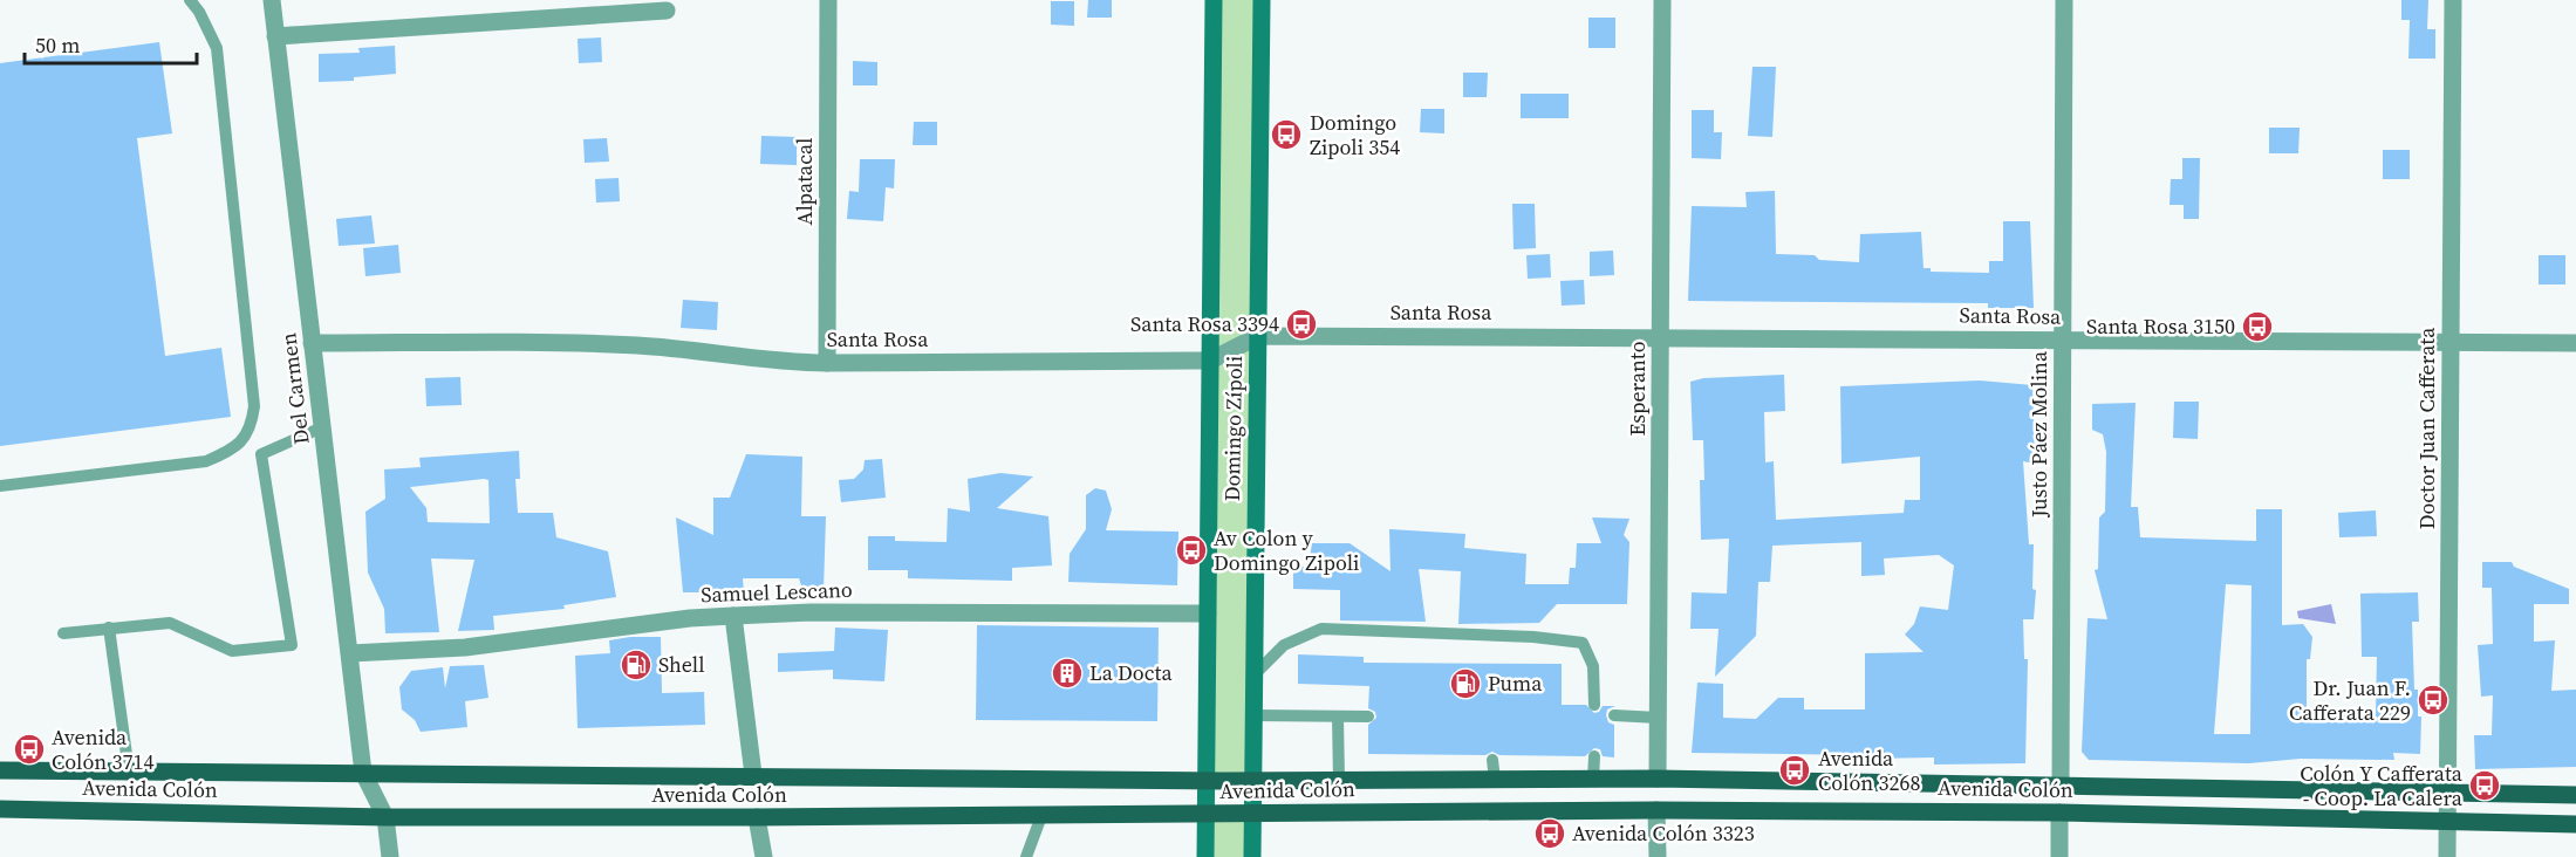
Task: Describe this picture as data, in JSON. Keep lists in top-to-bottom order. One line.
{"streets":{"main road":["Domingo Zípoli","Avenida Colón"],"street":["Alpatacal","Santa Rosa","Del Carmen","Esperanto","Doctor Juan Cafferata","Justo Páez Molina","Samuel Lescano"]},"crossings":[["Alpatacal","Santa Rosa"],["Santa Rosa","Del Carmen"],["Santa Rosa","Esperanto"],["Santa Rosa","Domingo Zípoli"],["Santa Rosa","Doctor Juan Cafferata"],["Santa Rosa","Justo Páez Molina"],["Del Carmen","Samuel Lescano"],["Del Carmen","Avenida Colón"],["Esperanto","Avenida Colón"],["Domingo Zípoli","Samuel Lescano"],["Domingo Zípoli","Avenida Colón"],["Doctor Juan Cafferata","Avenida Colón"],["Justo Páez Molina","Avenida Colón"]],"places":{"bus stop":["Domingo Zipoli 354","Santa Rosa 3394","Santa Rosa 3150","Av Colon y Domingo Zipoli","Dr. Juan F. Cafferata 229","Avenida Colón 3714","Avenida Colón 3268","Colón Y Cafferata - Coop. La Calera","Avenida Colón 3323"],"fuel station":["Shell","Puma"],"building":["La Docta"]},"scale_bar":"50 m"}
